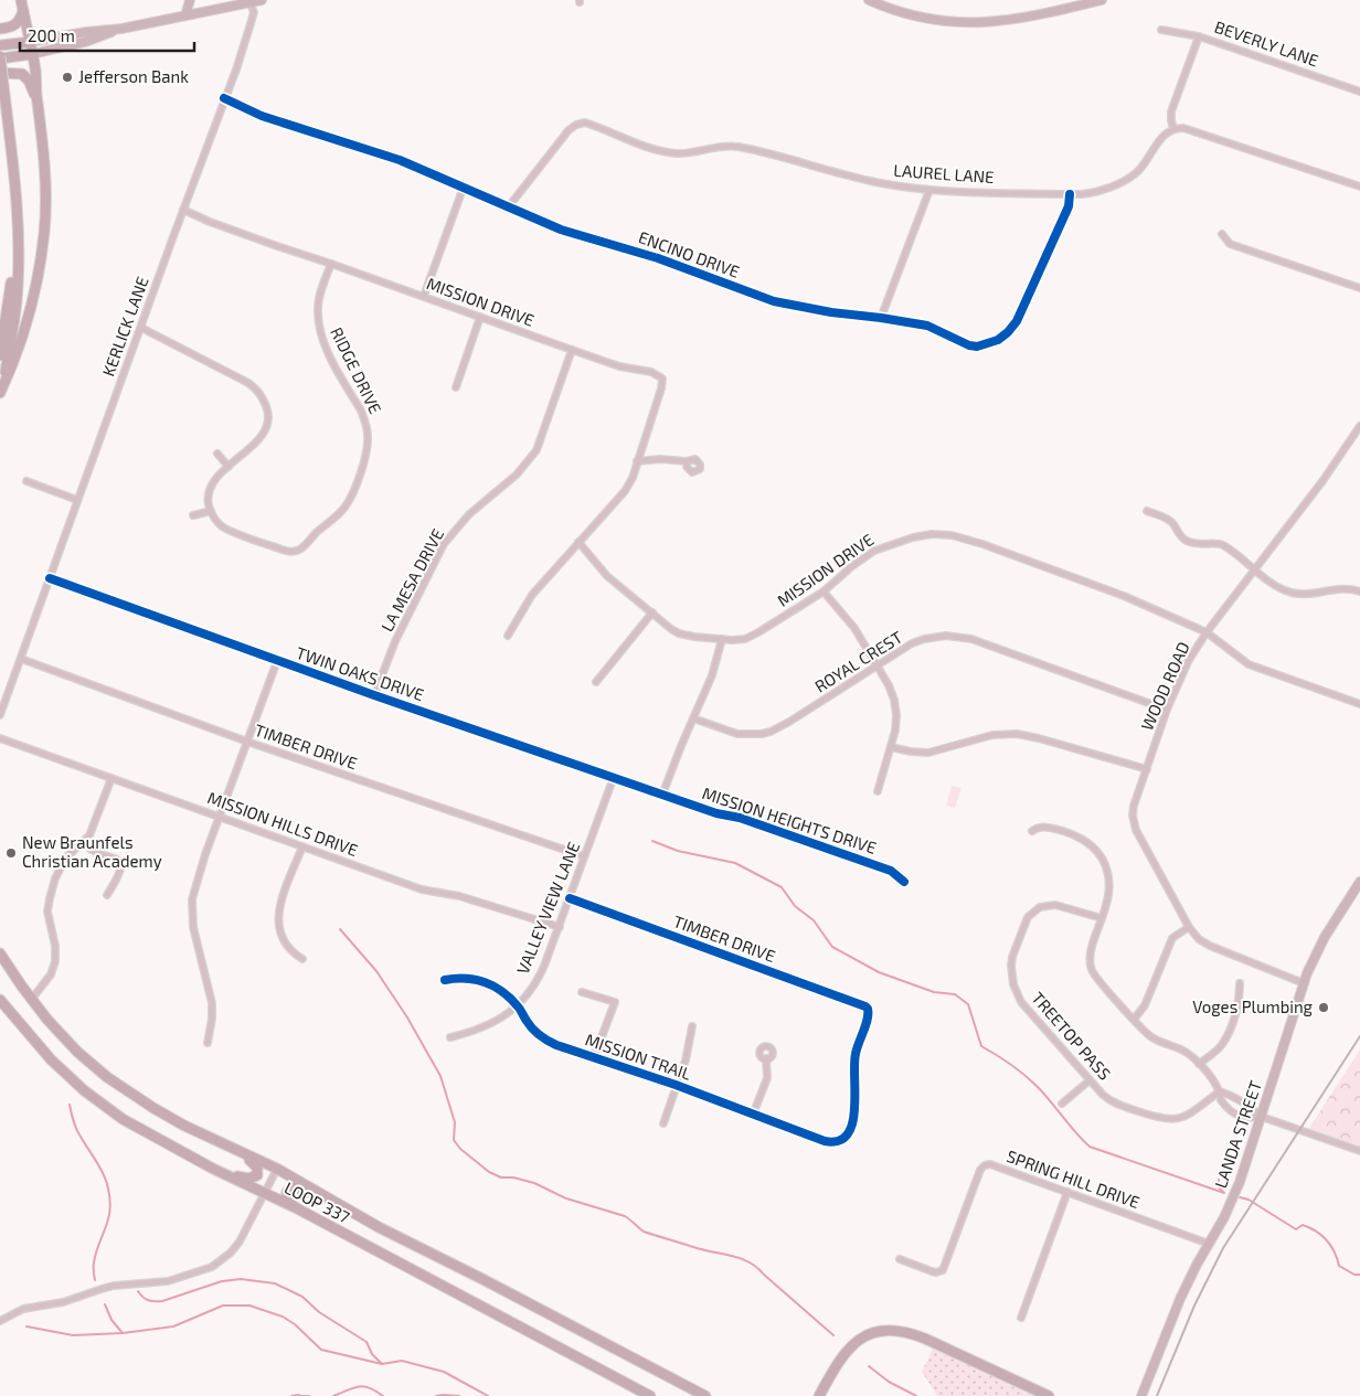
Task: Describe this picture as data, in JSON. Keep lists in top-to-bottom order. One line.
{"streets":{"main road":["LOOP 337"],"street":["BEVERLY LANE","LAUREL LANE","ENCINO DRIVE","MISSION DRIVE","KERLICK LANE","RIDGE DRIVE","LA MESA DRIVE","ROYAL CREST","TWIN OAKS DRIVE","WOOD ROAD","TIMBER DRIVE","MISSION HEIGHTS DRIVE","MISSION HILLS DRIVE","VALLEY VIEW LANE","TREETOP PASS","MISSION TRAIL","LANDA STREET","SPRING HILL DRIVE"]},"crossings":[["LAUREL LANE","ENCINO DRIVE"],["ENCINO DRIVE","KERLICK LANE"],["MISSION DRIVE","KERLICK LANE"],["MISSION DRIVE","RIDGE DRIVE"],["MISSION DRIVE","LA MESA DRIVE"],["MISSION DRIVE","WOOD ROAD"],["KERLICK LANE","TWIN OAKS DRIVE"],["KERLICK LANE","TIMBER DRIVE"],["LA MESA DRIVE","TWIN OAKS DRIVE"],["ROYAL CREST","WOOD ROAD"],["TWIN OAKS DRIVE","MISSION HEIGHTS DRIVE"],["TWIN OAKS DRIVE","VALLEY VIEW LANE"],["TIMBER DRIVE","VALLEY VIEW LANE"],["TIMBER DRIVE","MISSION TRAIL"],["MISSION HILLS DRIVE","VALLEY VIEW LANE"],["VALLEY VIEW LANE","MISSION TRAIL"],["LANDA STREET","SPRING HILL DRIVE"]],"places":["Jefferson Bank","New Braunfels Christian Academy","Voges Plumbing"],"scale_bar":"200 m"}
